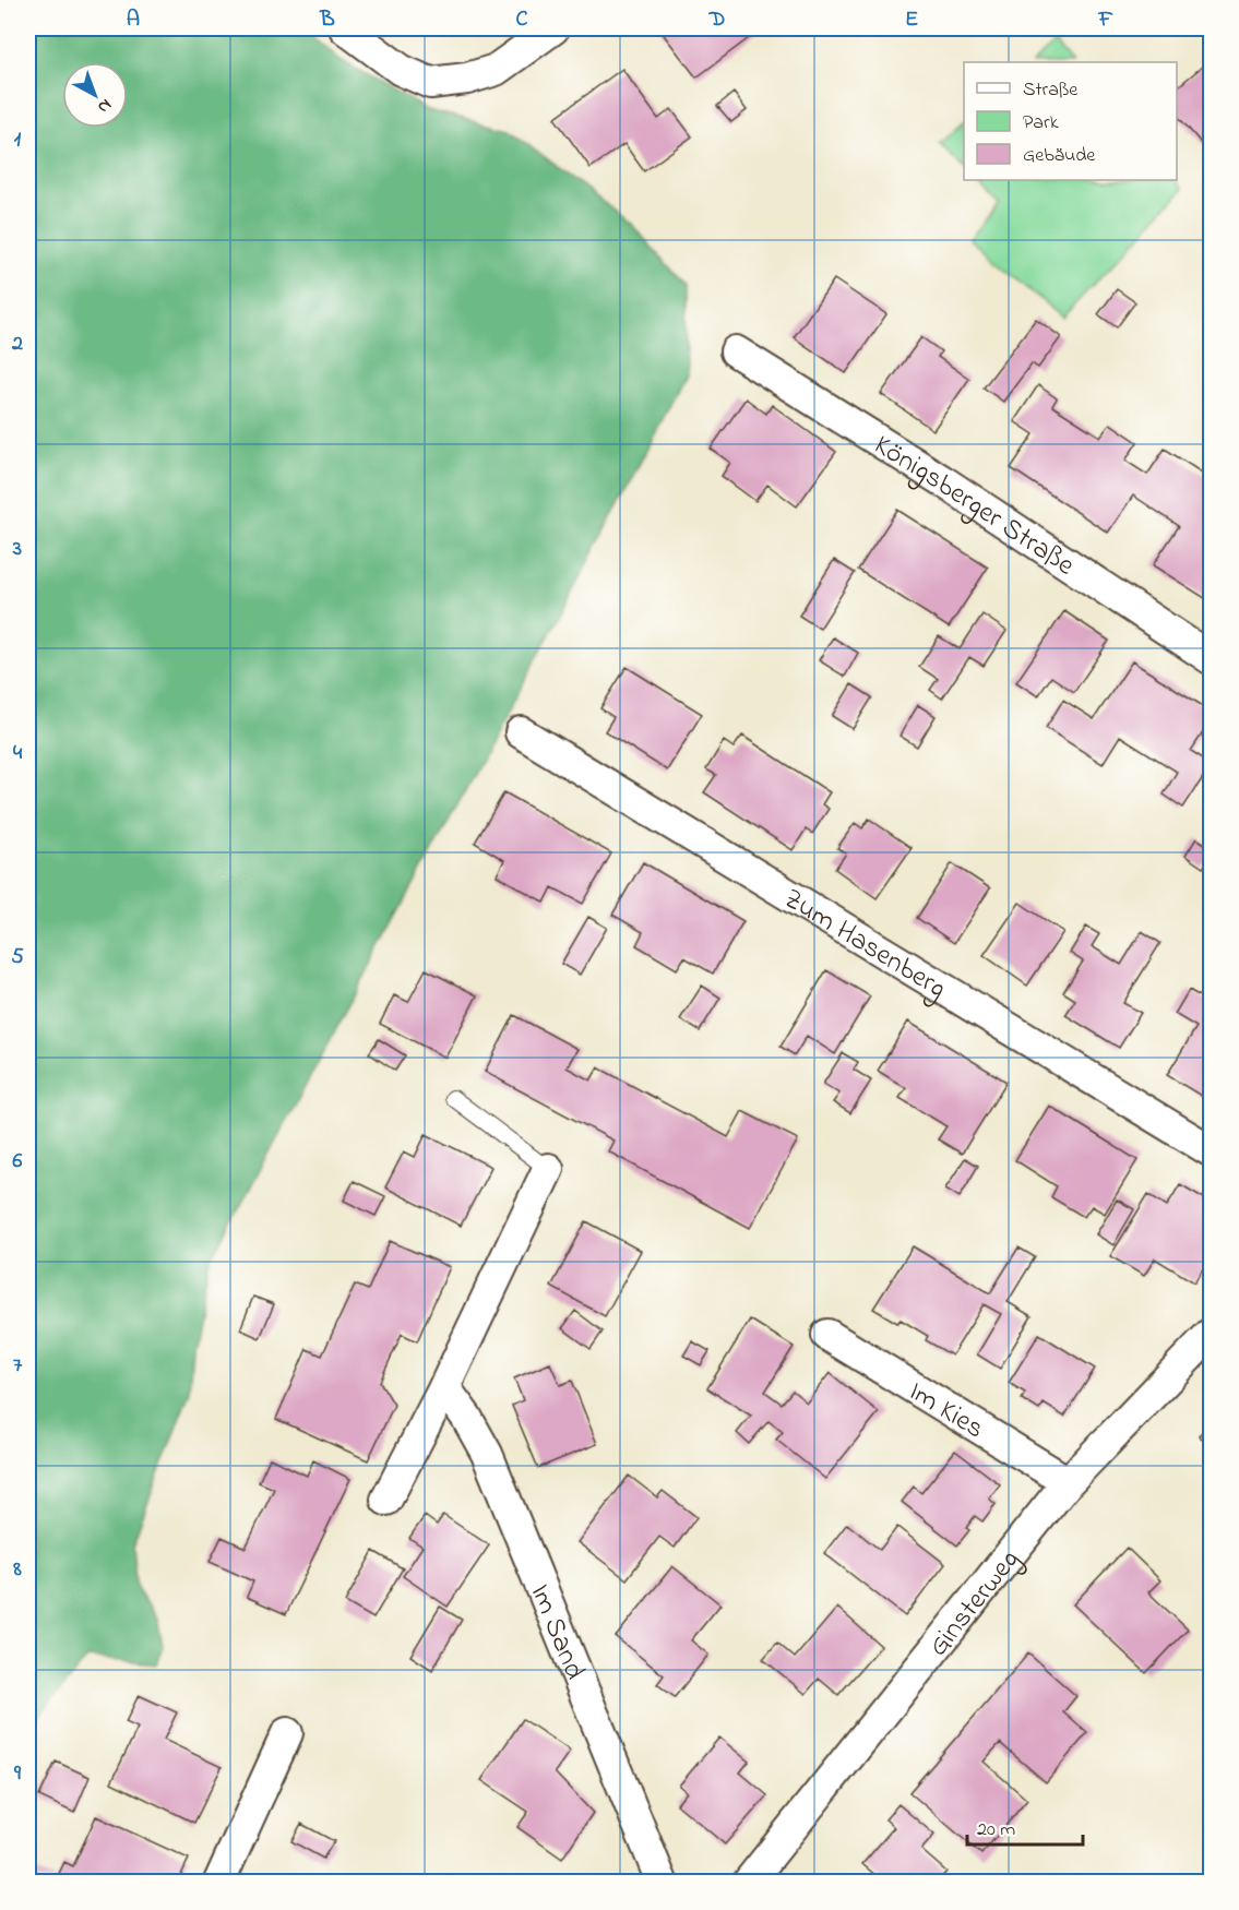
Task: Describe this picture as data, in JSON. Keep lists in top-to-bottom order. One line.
{"streets":{"street":["Königsberger Straße","Zum Hasenberg","Im Kies","Ginsterweg","Im Sand"]},"crossings":[["Im Kies","Ginsterweg"]],"legend":["Straße","Park","Gebäude"],"scale_bar":"20 m","north":"bottom right","grid":{"columns":["A","B","C","D","E","F"],"rows":["1","2","3","4","5","6","7","8","9"]}}
